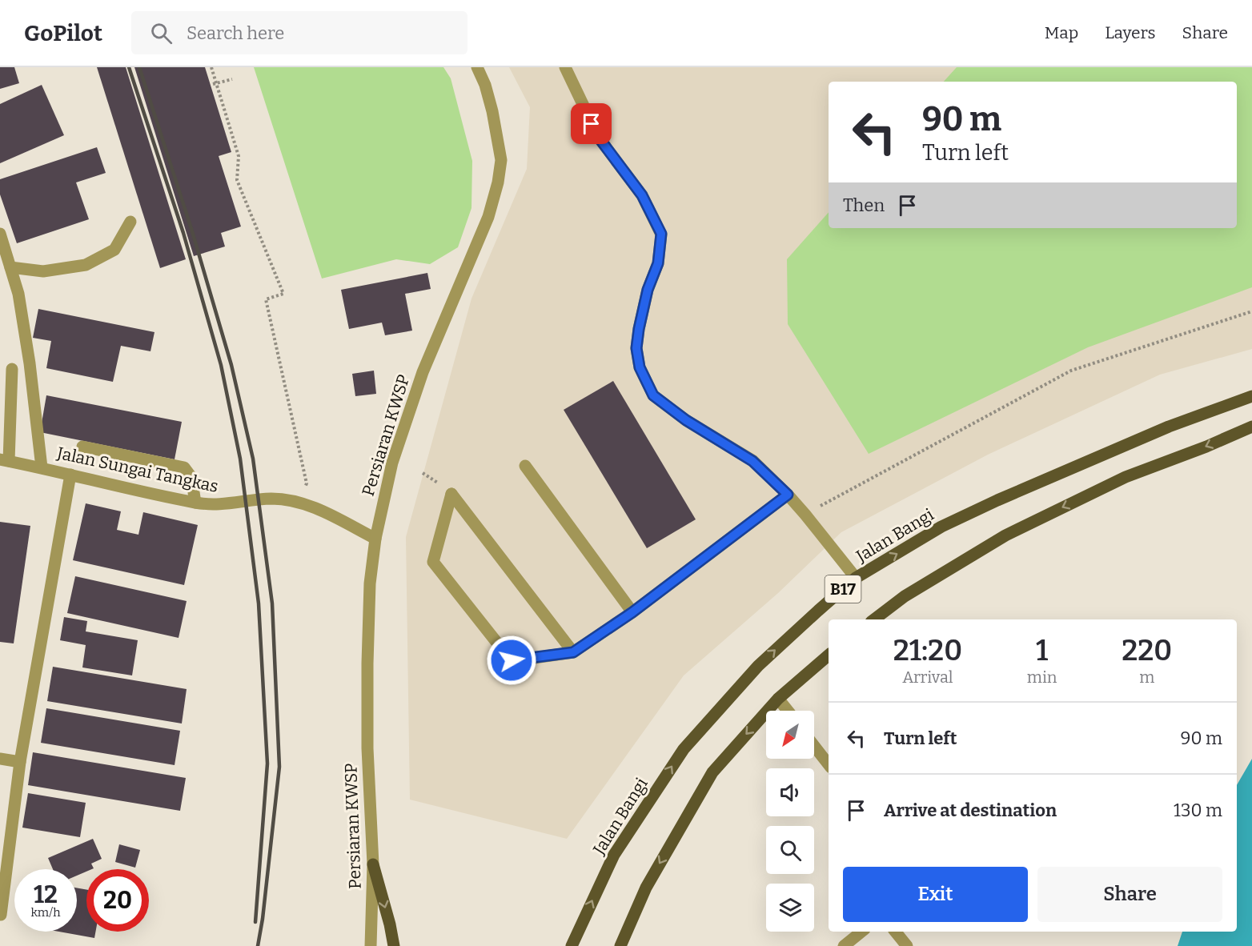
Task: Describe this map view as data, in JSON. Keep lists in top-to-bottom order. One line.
{"streets":{"main road":["Jalan Bangi","B17"],"street":["Persiaran KWSP","Jalan Sungai Tangkas"]},"crossings":[["Persiaran KWSP","Jalan Sungai Tangkas"]],"north":"bottom left","page":{"header":"GoPilot","search":"Search here","nav":["Map","Layers","Share"],"turn":["90 m","Turn left"],"then":"Then","eta":["21:20","Arrival","1","min","220","m"],"list":[{"name":"Turn left","value":"90 m"},{"name":"Arrive at destination","value":"130 m"}],"buttons":["Exit","Share"],"speed":"12 km/h","limit":"20"}}
